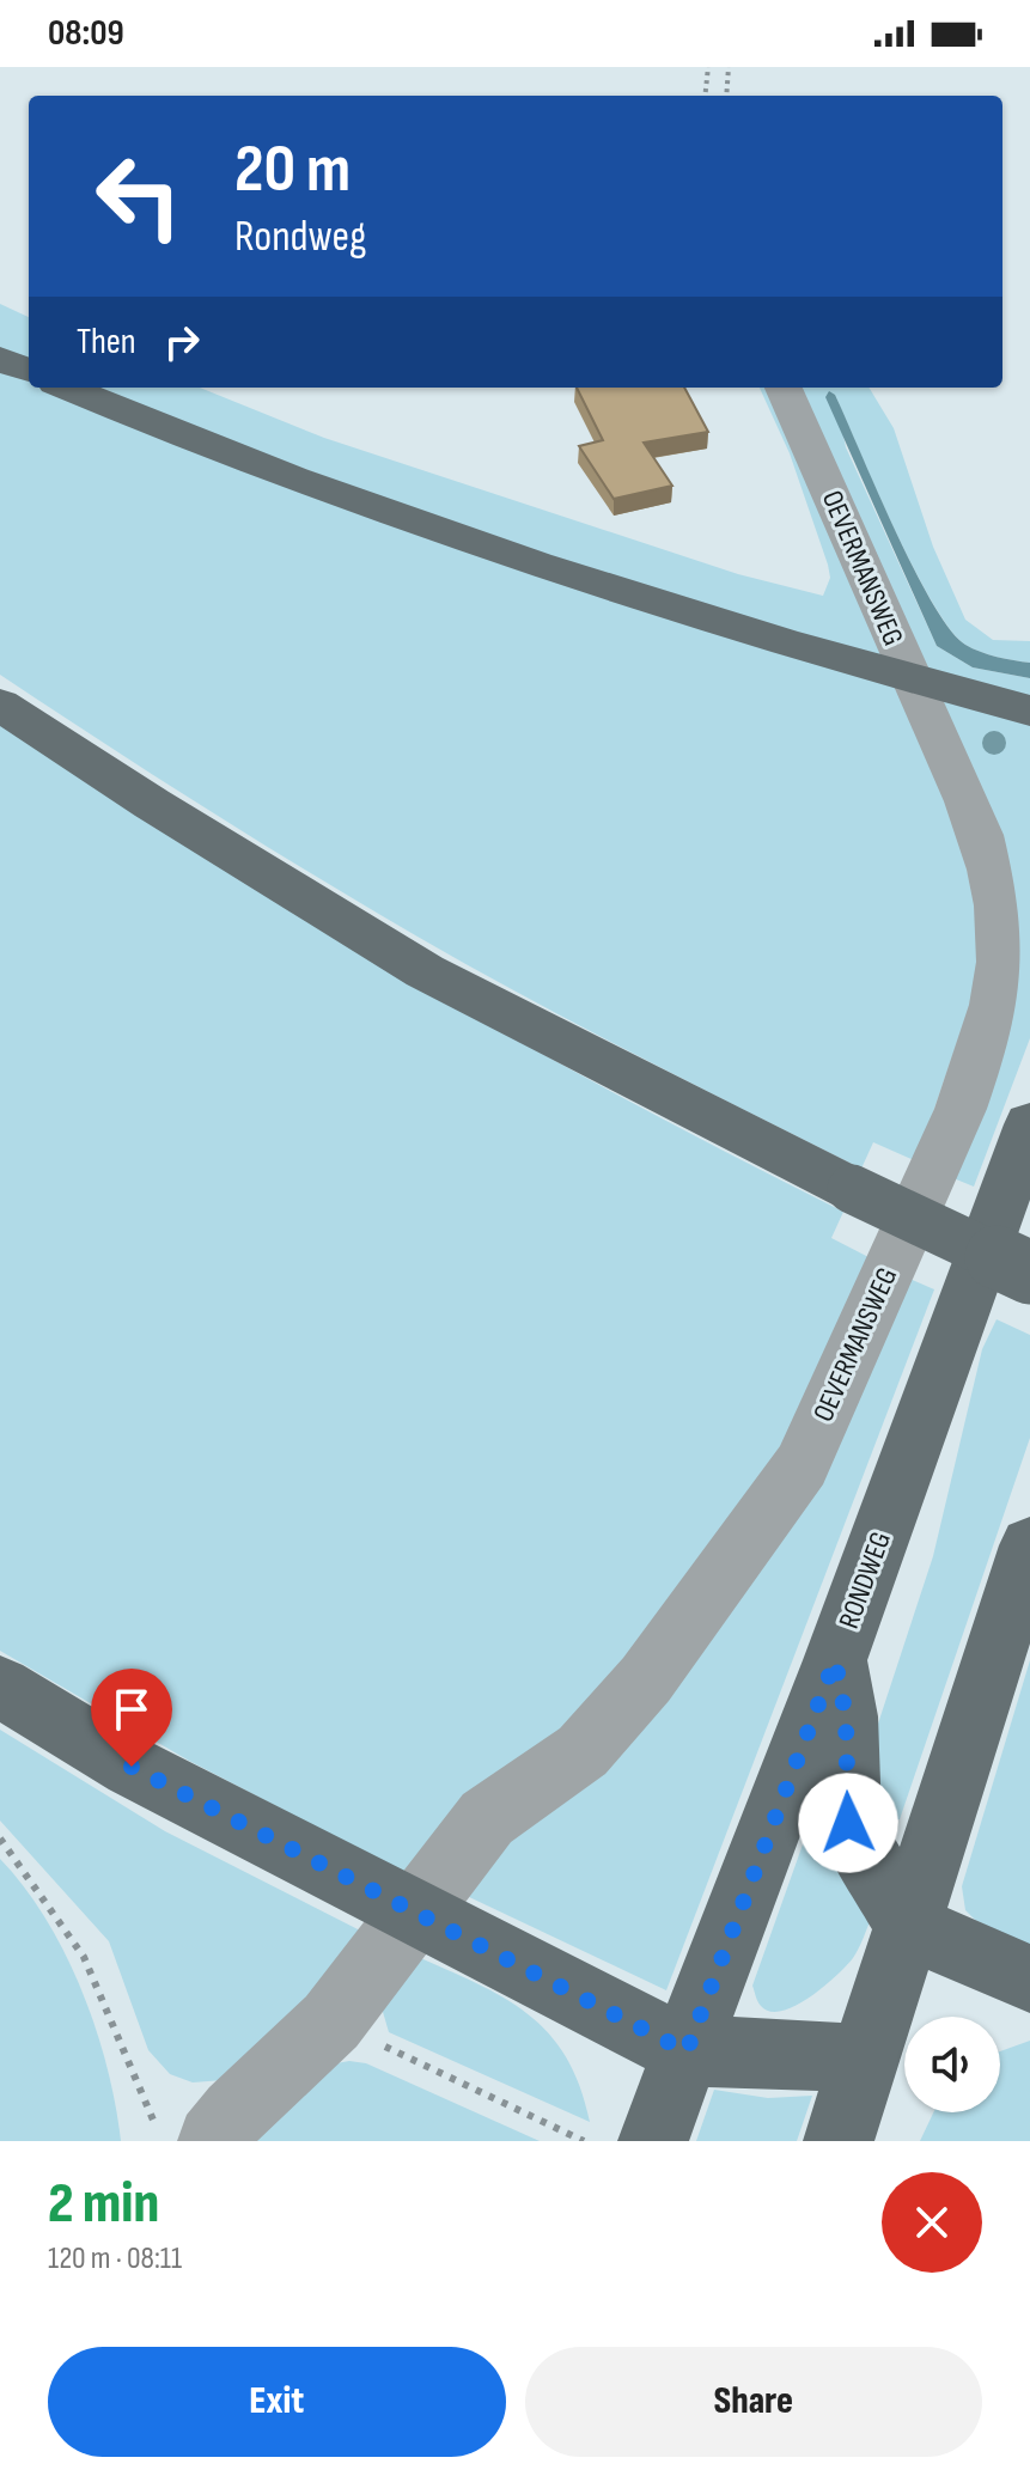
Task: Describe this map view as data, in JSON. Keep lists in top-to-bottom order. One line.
{"streets":{"main road":["RONDWEG"],"street":["OEVERMANSWEG"]},"page":{"status":"08:09","turn":["20 m","Rondweg"],"then":"Then","heading":["2 min","120 m · 08:11"],"buttons":["Exit","Share"]}}
